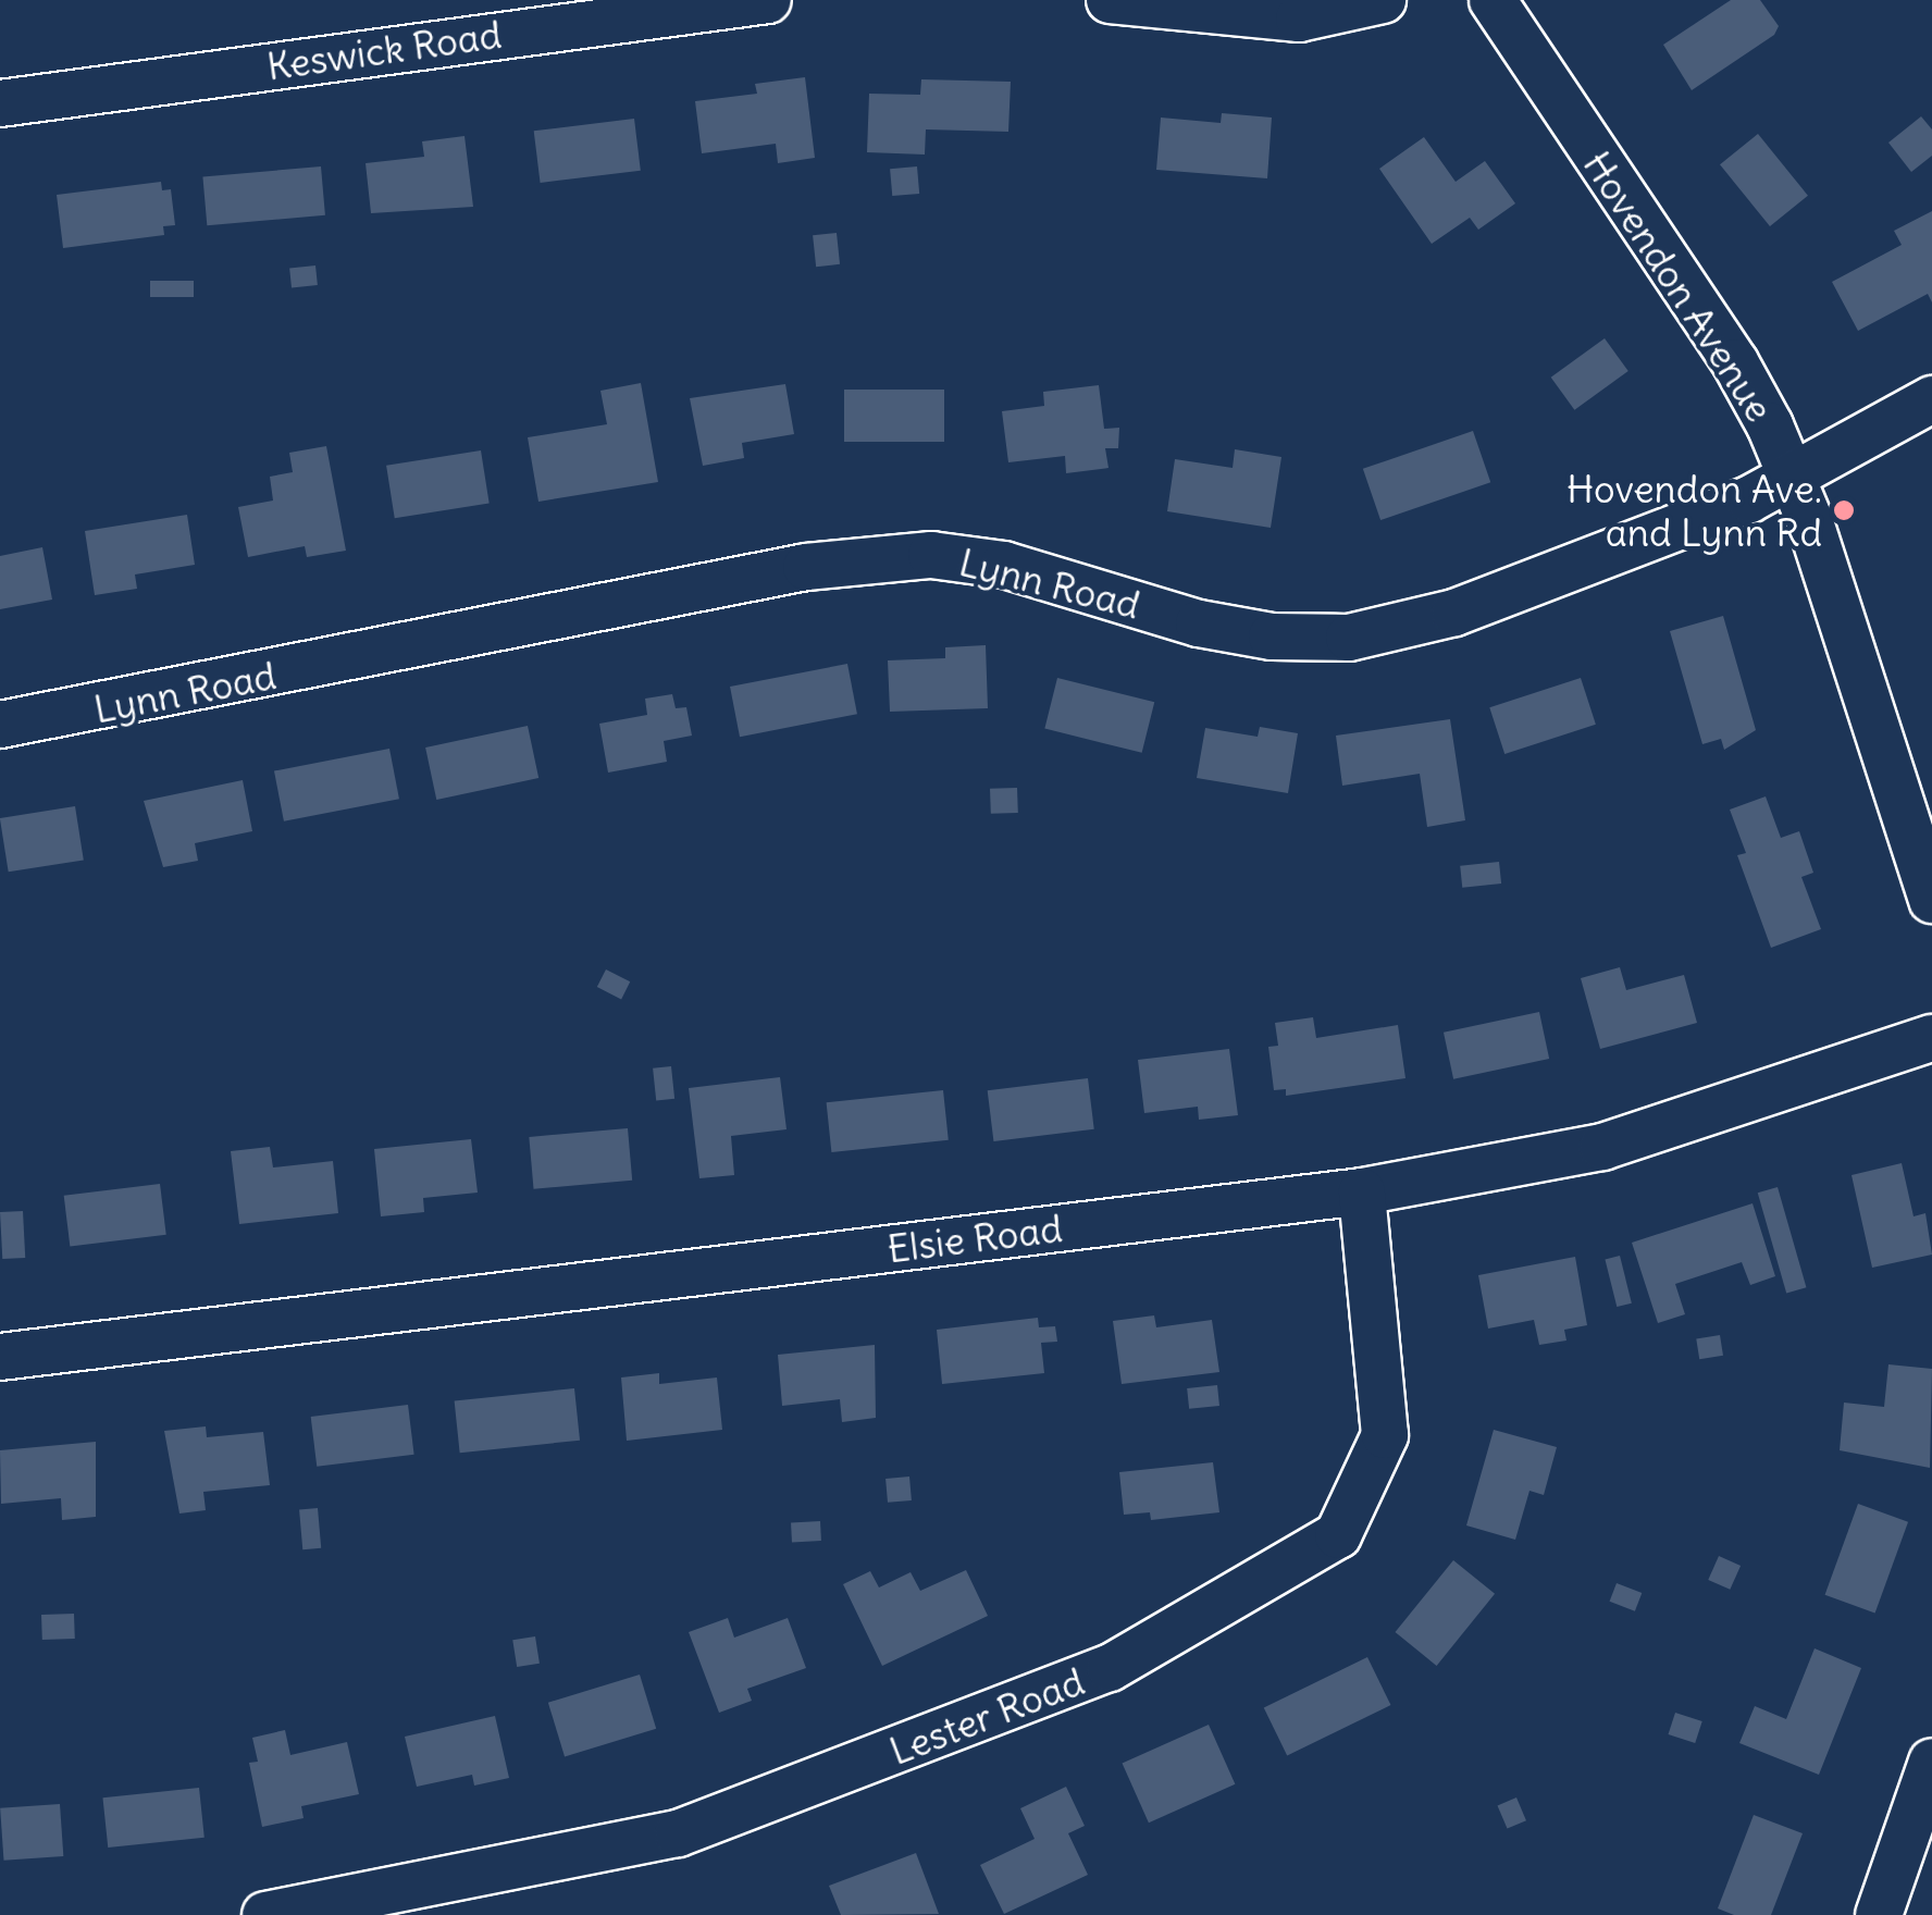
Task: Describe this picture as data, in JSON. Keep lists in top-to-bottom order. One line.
{"streets":{"street":["Keswick Road","Hovendon Avenue","Lynn Road","Elsie Road","Lester Road"]},"crossings":[["Hovendon Avenue","Lynn Road"],["Elsie Road","Lester Road"]],"places":["Hovendon Ave. and Lynn Rd"]}
